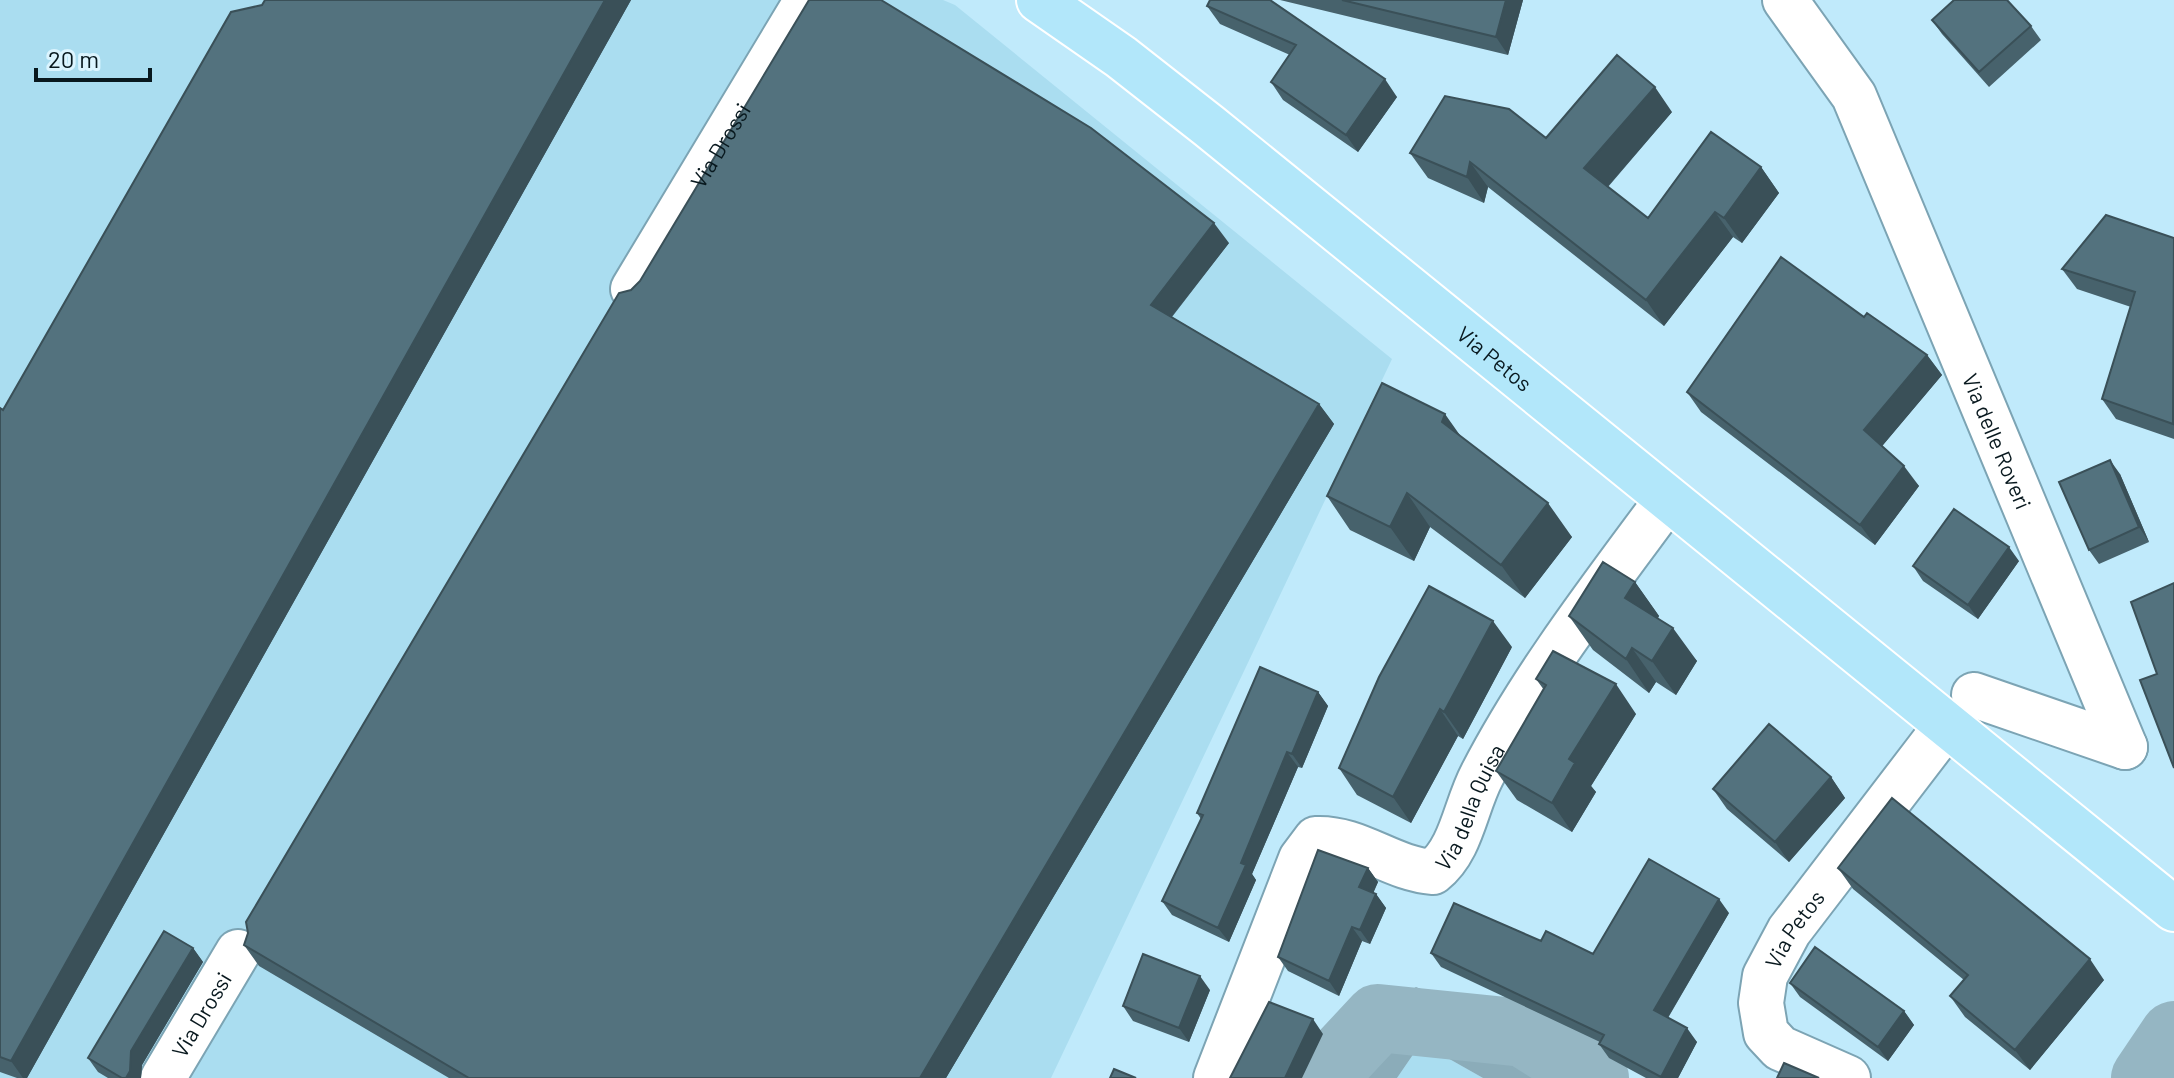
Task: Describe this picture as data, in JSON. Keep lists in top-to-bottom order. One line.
{"streets":{"main road":["Via Petos"],"street":["Via Drossi","Via delle Roveri","Via della Quisa"]},"crossings":[["Via Petos","Via delle Roveri"],["Via Petos","Via della Quisa"]],"scale_bar":"20 m"}
